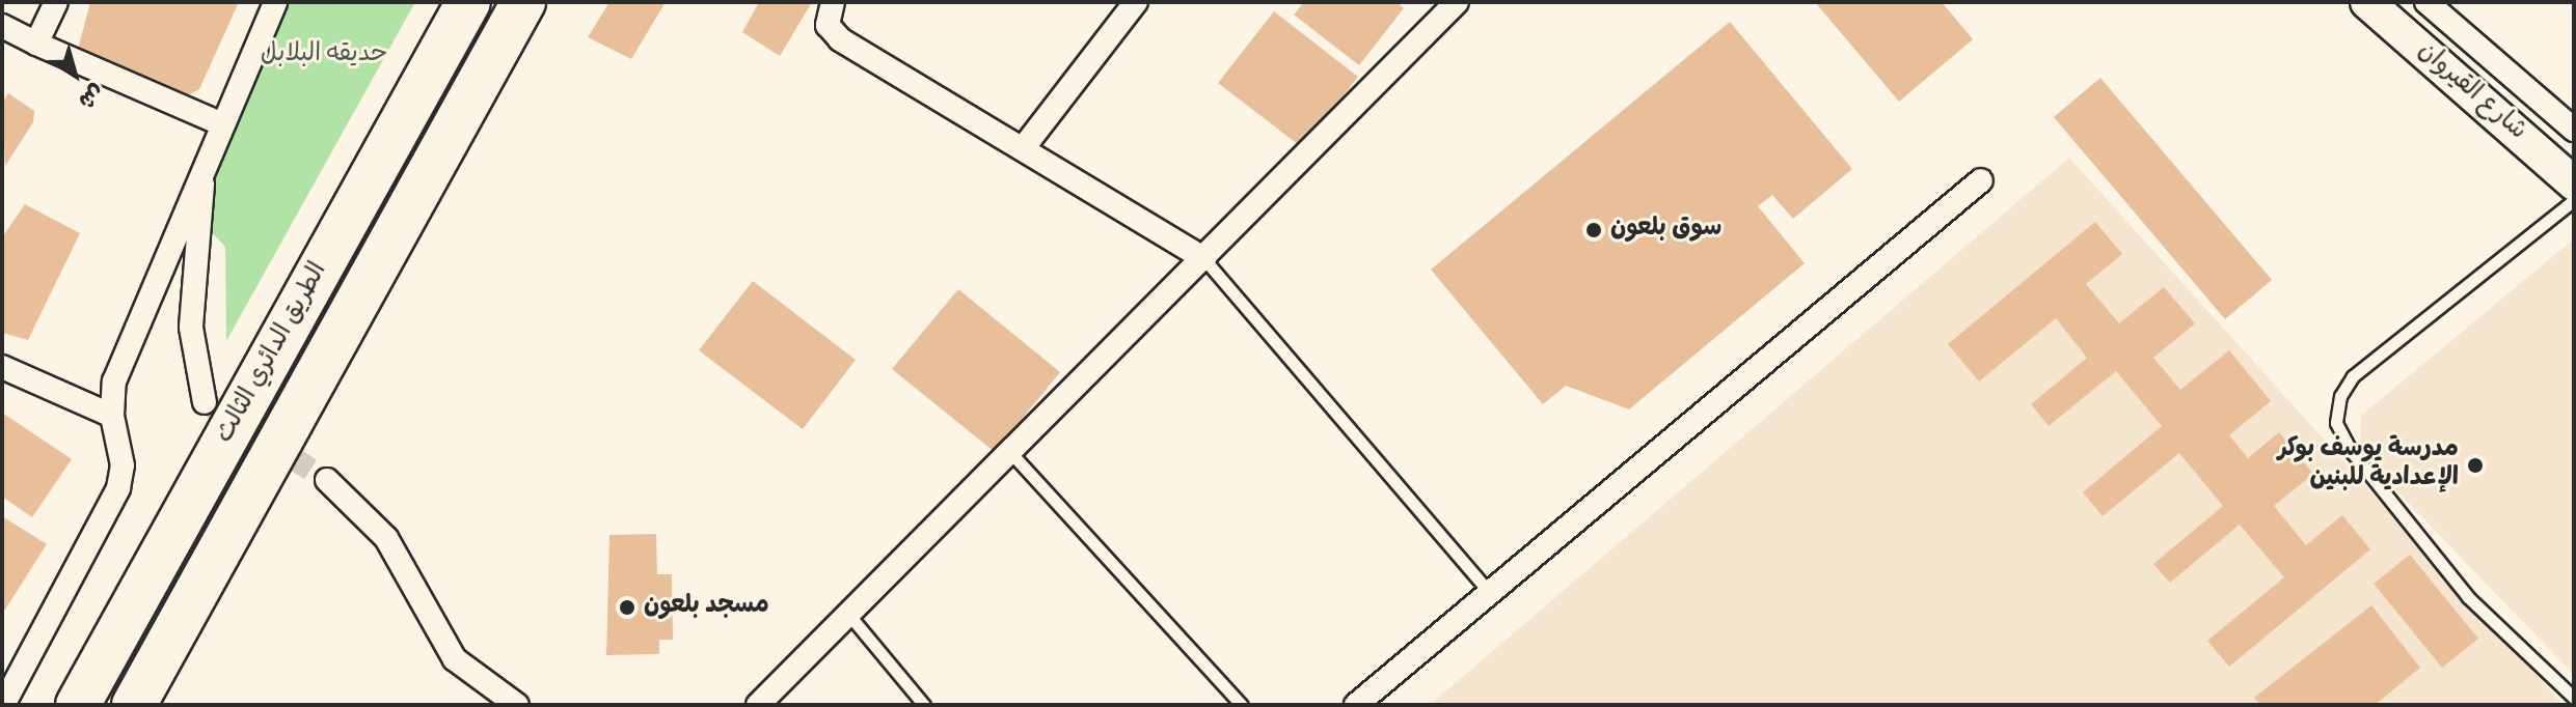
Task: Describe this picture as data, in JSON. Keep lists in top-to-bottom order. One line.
{"streets":{"highway":["الطريق الدائري الثالث"],"main road":["شارع القيروان"]},"parks":["حديقه البلابل"],"places":["سوق بلعون","مدرسة يوسف بوكر الإعدادية للبنين","مسجد بلعون"],"north":"bottom right"}
